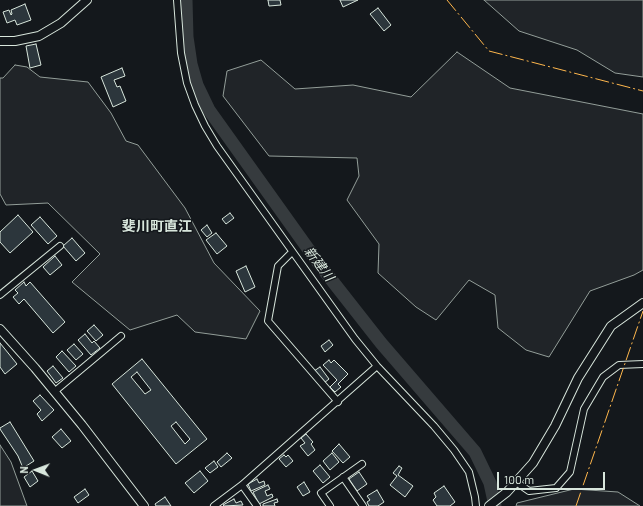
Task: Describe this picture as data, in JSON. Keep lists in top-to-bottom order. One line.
{"districts":["斐川町直江"],"water":["新建川"],"scale_bar":"100 m","north":"left"}
